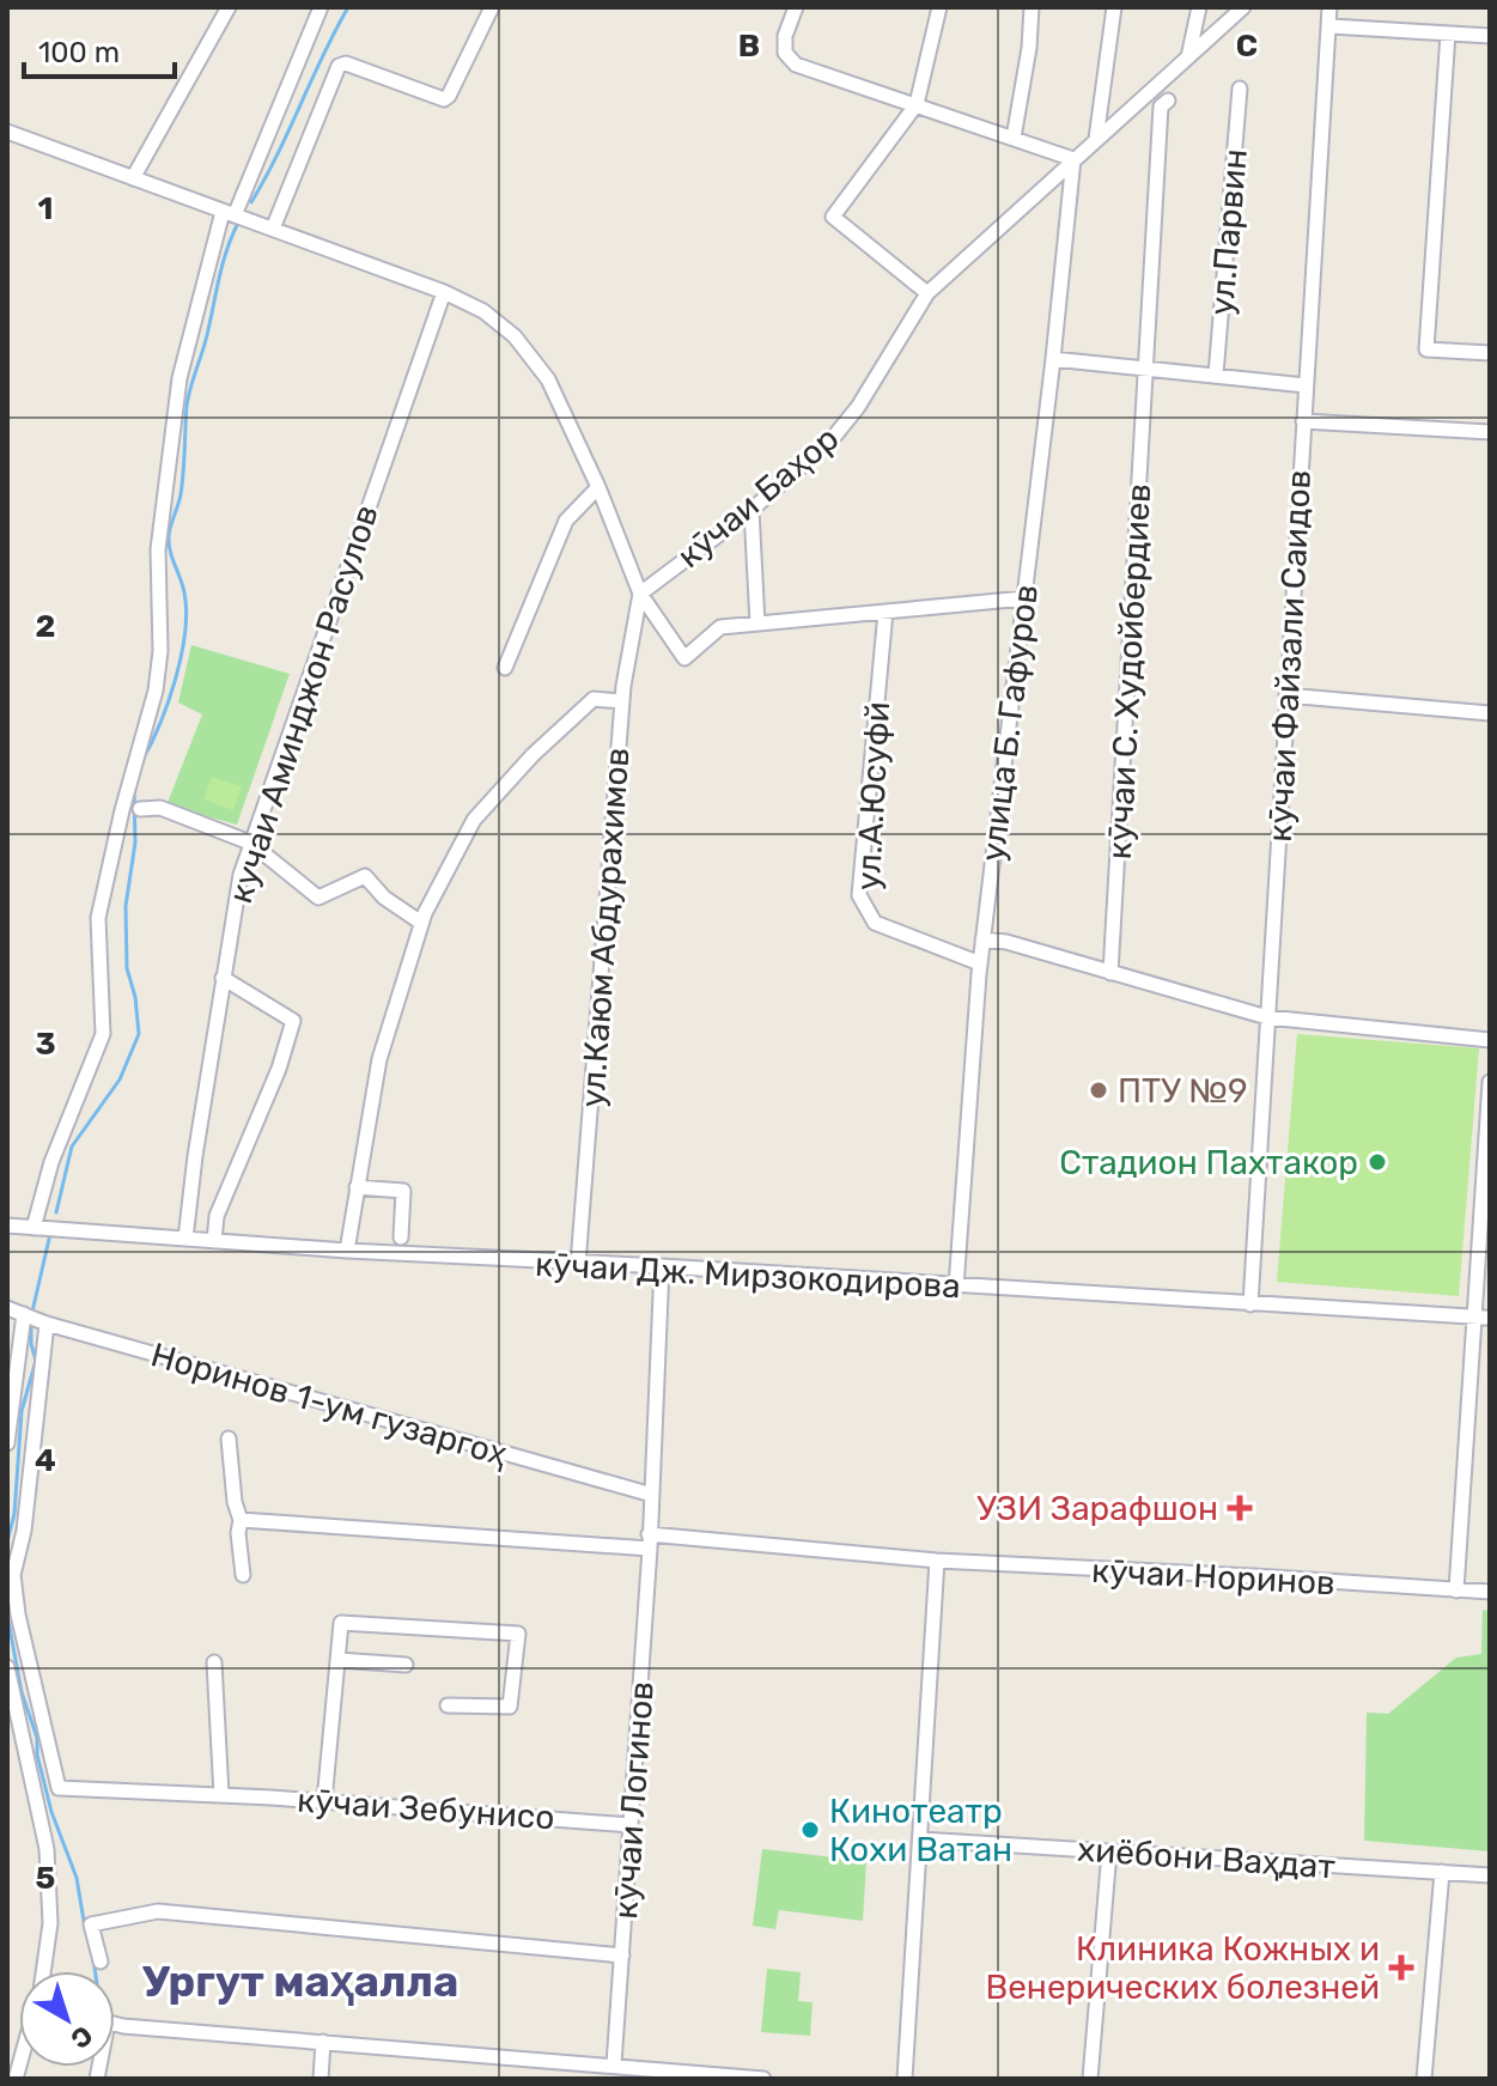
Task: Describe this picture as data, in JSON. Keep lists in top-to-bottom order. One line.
{"streets":{"street":["ул.Парвин","кӯчаи Баҳор","кӯчаи Файзали Саидов","кӯчаи С. Худойбердиев","кучаи Аминджон Расулов","улица Б. Гафуров","ул.А.Юсуфй","ул.Каюм Абдурахимов","кӯчаи Дж. Мирзокодирова","Норинов 1-ум гузаргоҳ","кӯчаи Норинов","кӯчаи Логинов","кӯчаи Зебунисо","хиёбони Ваҳдат"]},"crossings":[["кӯчаи Баҳор","улица Б. Гафуров"],["кӯчаи Баҳор","ул.Каюм Абдурахимов"],["кӯчаи Файзали Саидов","кӯчаи Дж. Мирзокодирова"],["кучаи Аминджон Расулов","кӯчаи Дж. Мирзокодирова"],["улица Б. Гафуров","ул.А.Юсуфй"],["улица Б. Гафуров","кӯчаи Дж. Мирзокодирова"],["ул.Каюм Абдурахимов","кӯчаи Дж. Мирзокодирова"],["Норинов 1-ум гузаргоҳ","кӯчаи Логинов"],["кӯчаи Норинов","кӯчаи Логинов"],["кӯчаи Логинов","кӯчаи Зебунисо"]],"districts":["Ургут маҳалла"],"places":{"other":["ПТУ №9","Стадион Пахтакор","Кинотеатр Кохи Ватан"],"health":["УЗИ Зарафшон","Клиника Кожных и Венерических болезней"]},"scale_bar":"100 m","north":"bottom right","grid":{"columns":["B","C"],"rows":["1","2","3","4","5"]}}
